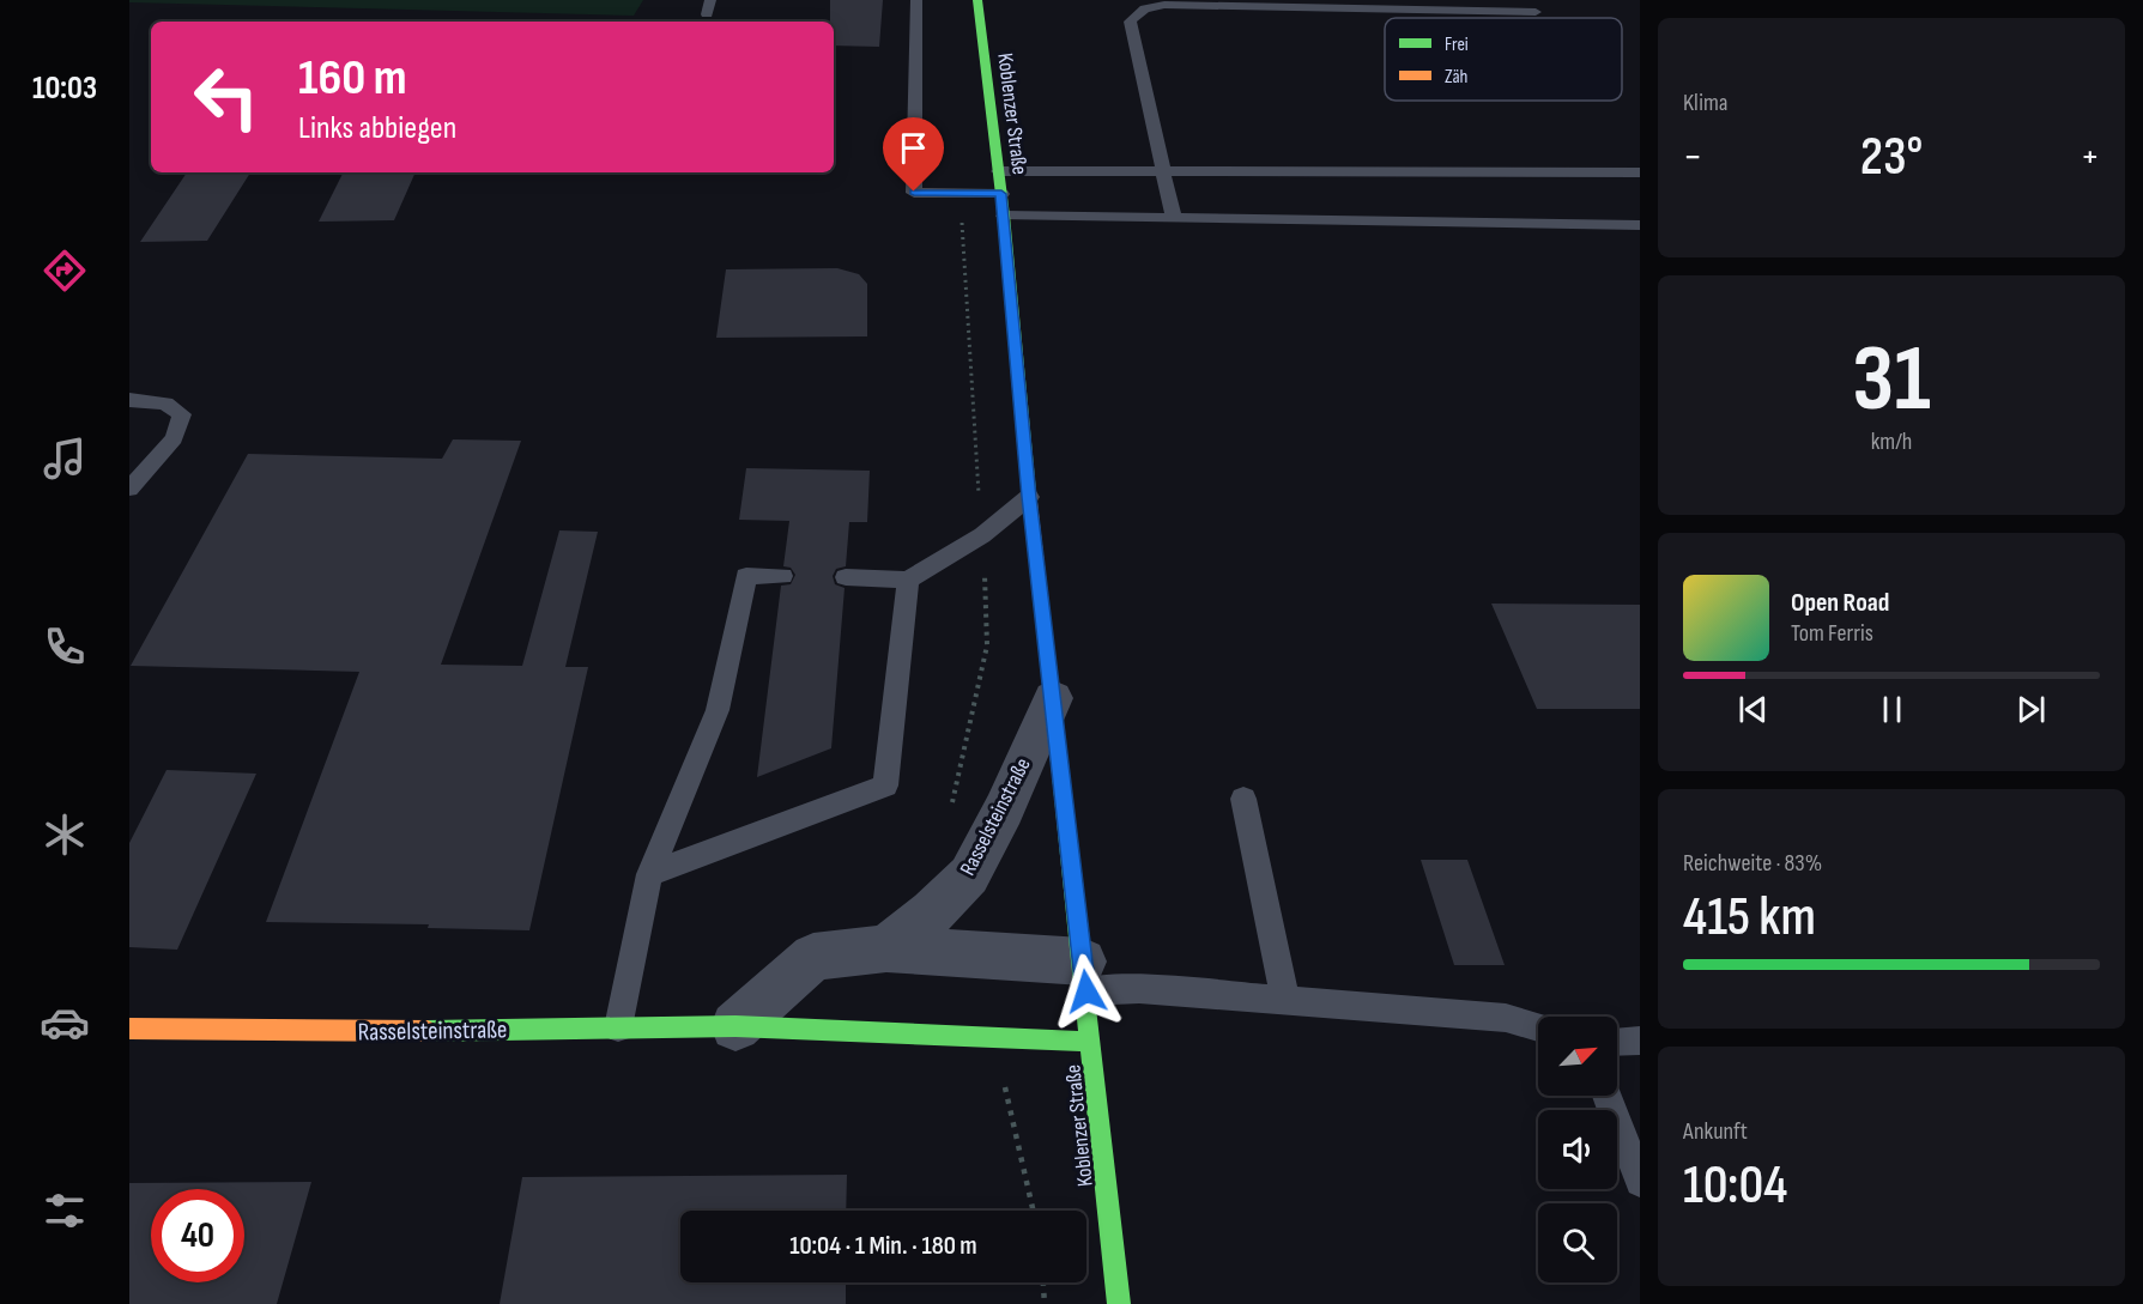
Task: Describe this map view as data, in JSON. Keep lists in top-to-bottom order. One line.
{"streets":{"street":["Koblenzer Straße","Rasselsteinstraße"]},"crossings":[["Koblenzer Straße","Rasselsteinstraße"]],"legend":["Frei","Zäh"],"north":"top right","page":{"tabs":"10:03","tile":["Klima",["31","km/h"],["Reichweite · 83%","415 km"],["Ankunft","10:04"]],"turn":["160 m","Links abbiegen"],"heat":["−","23°","+"],"song":["Open Road","Tom Ferris"],"limit":"40","trip":"10:04 · 1 Min. · 180 m"}}
